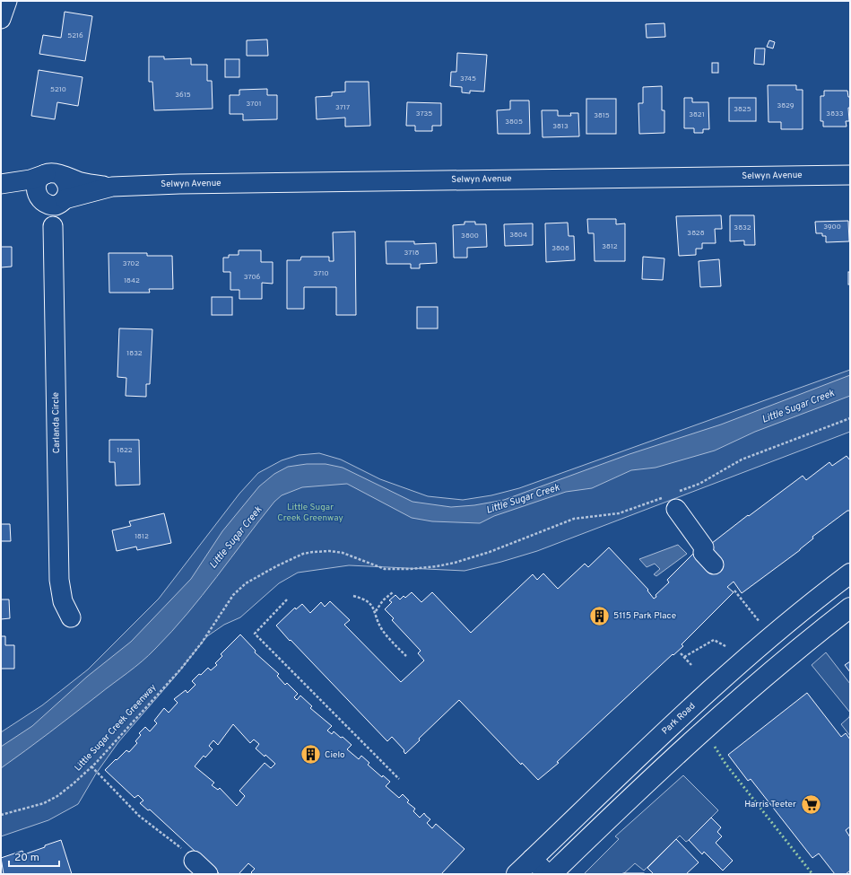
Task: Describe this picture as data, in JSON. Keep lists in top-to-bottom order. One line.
{"streets":{"main road":["Park Road"],"street":["Selwyn Avenue","Carlanda Circle"],"path":["Little Sugar Creek Greenway"]},"crossings":[["Selwyn Avenue","Carlanda Circle"]],"water":["Little Sugar Creek"],"parks":["Little Sugar Creek Greenway"],"places":{"building":["5115 Park Place","Cielo"],"supermarket":["Harris Teeter"]},"house_numbers":["5216","3745","5210","3615","3701","3829","3717","3825","3735","3833","3821","3815","3805","3813","3900","3832","3828","3804","3800","3812","3808","3718","3702","3710","3706","1842","1832","1822","1812"],"scale_bar":"20 m"}
